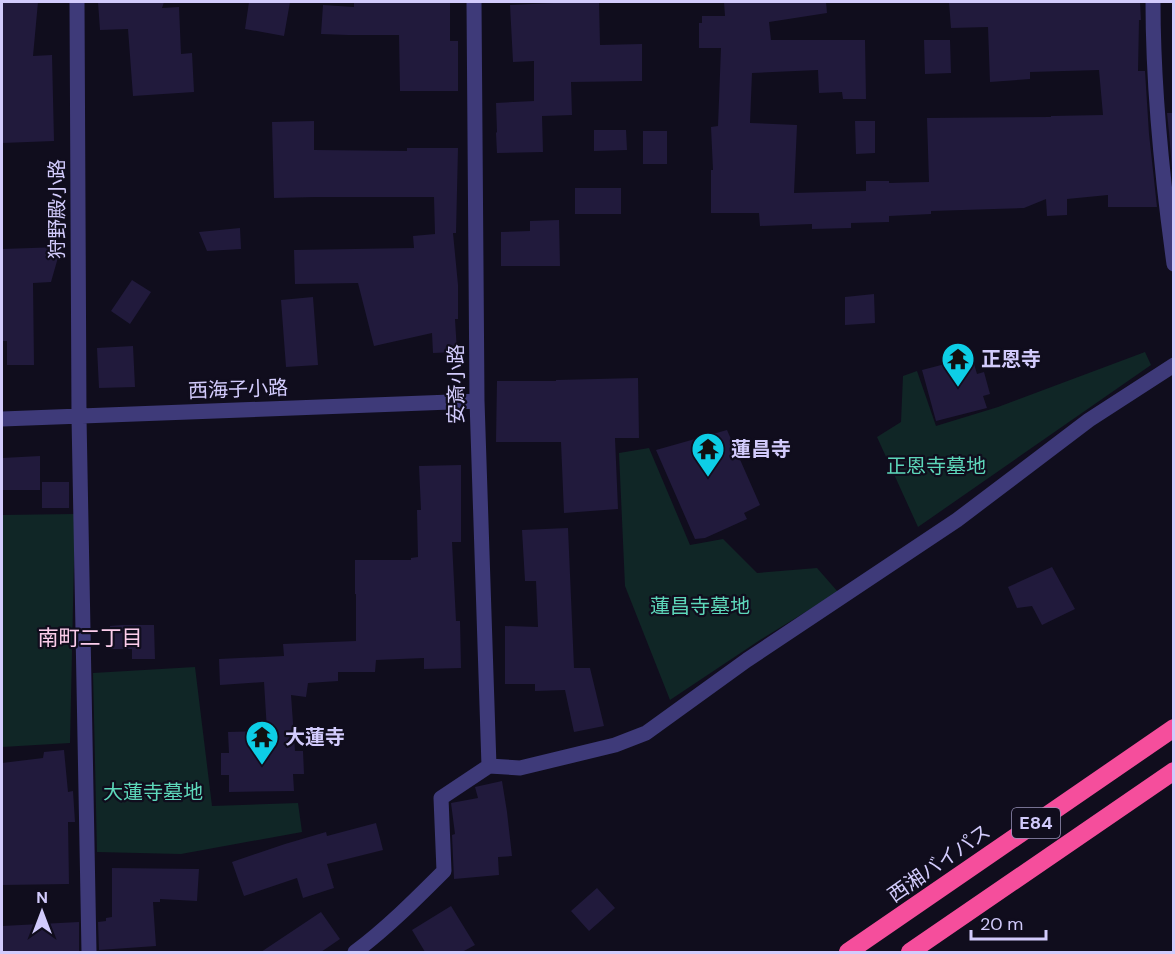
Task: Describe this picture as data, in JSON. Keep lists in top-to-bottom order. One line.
{"streets":{"highway":["E84","西湘バイパス"],"street":["狩野殿小路","安斎小路","西海子小路"]},"crossings":[["狩野殿小路","西海子小路"],["安斎小路","西海子小路"]],"districts":["南町二丁目"],"parks":["正恩寺墓地","蓮昌寺墓地","大蓮寺墓地"],"places":{"temple":["正恩寺","蓮昌寺","大蓮寺"]},"scale_bar":"20 m","north":"top"}
